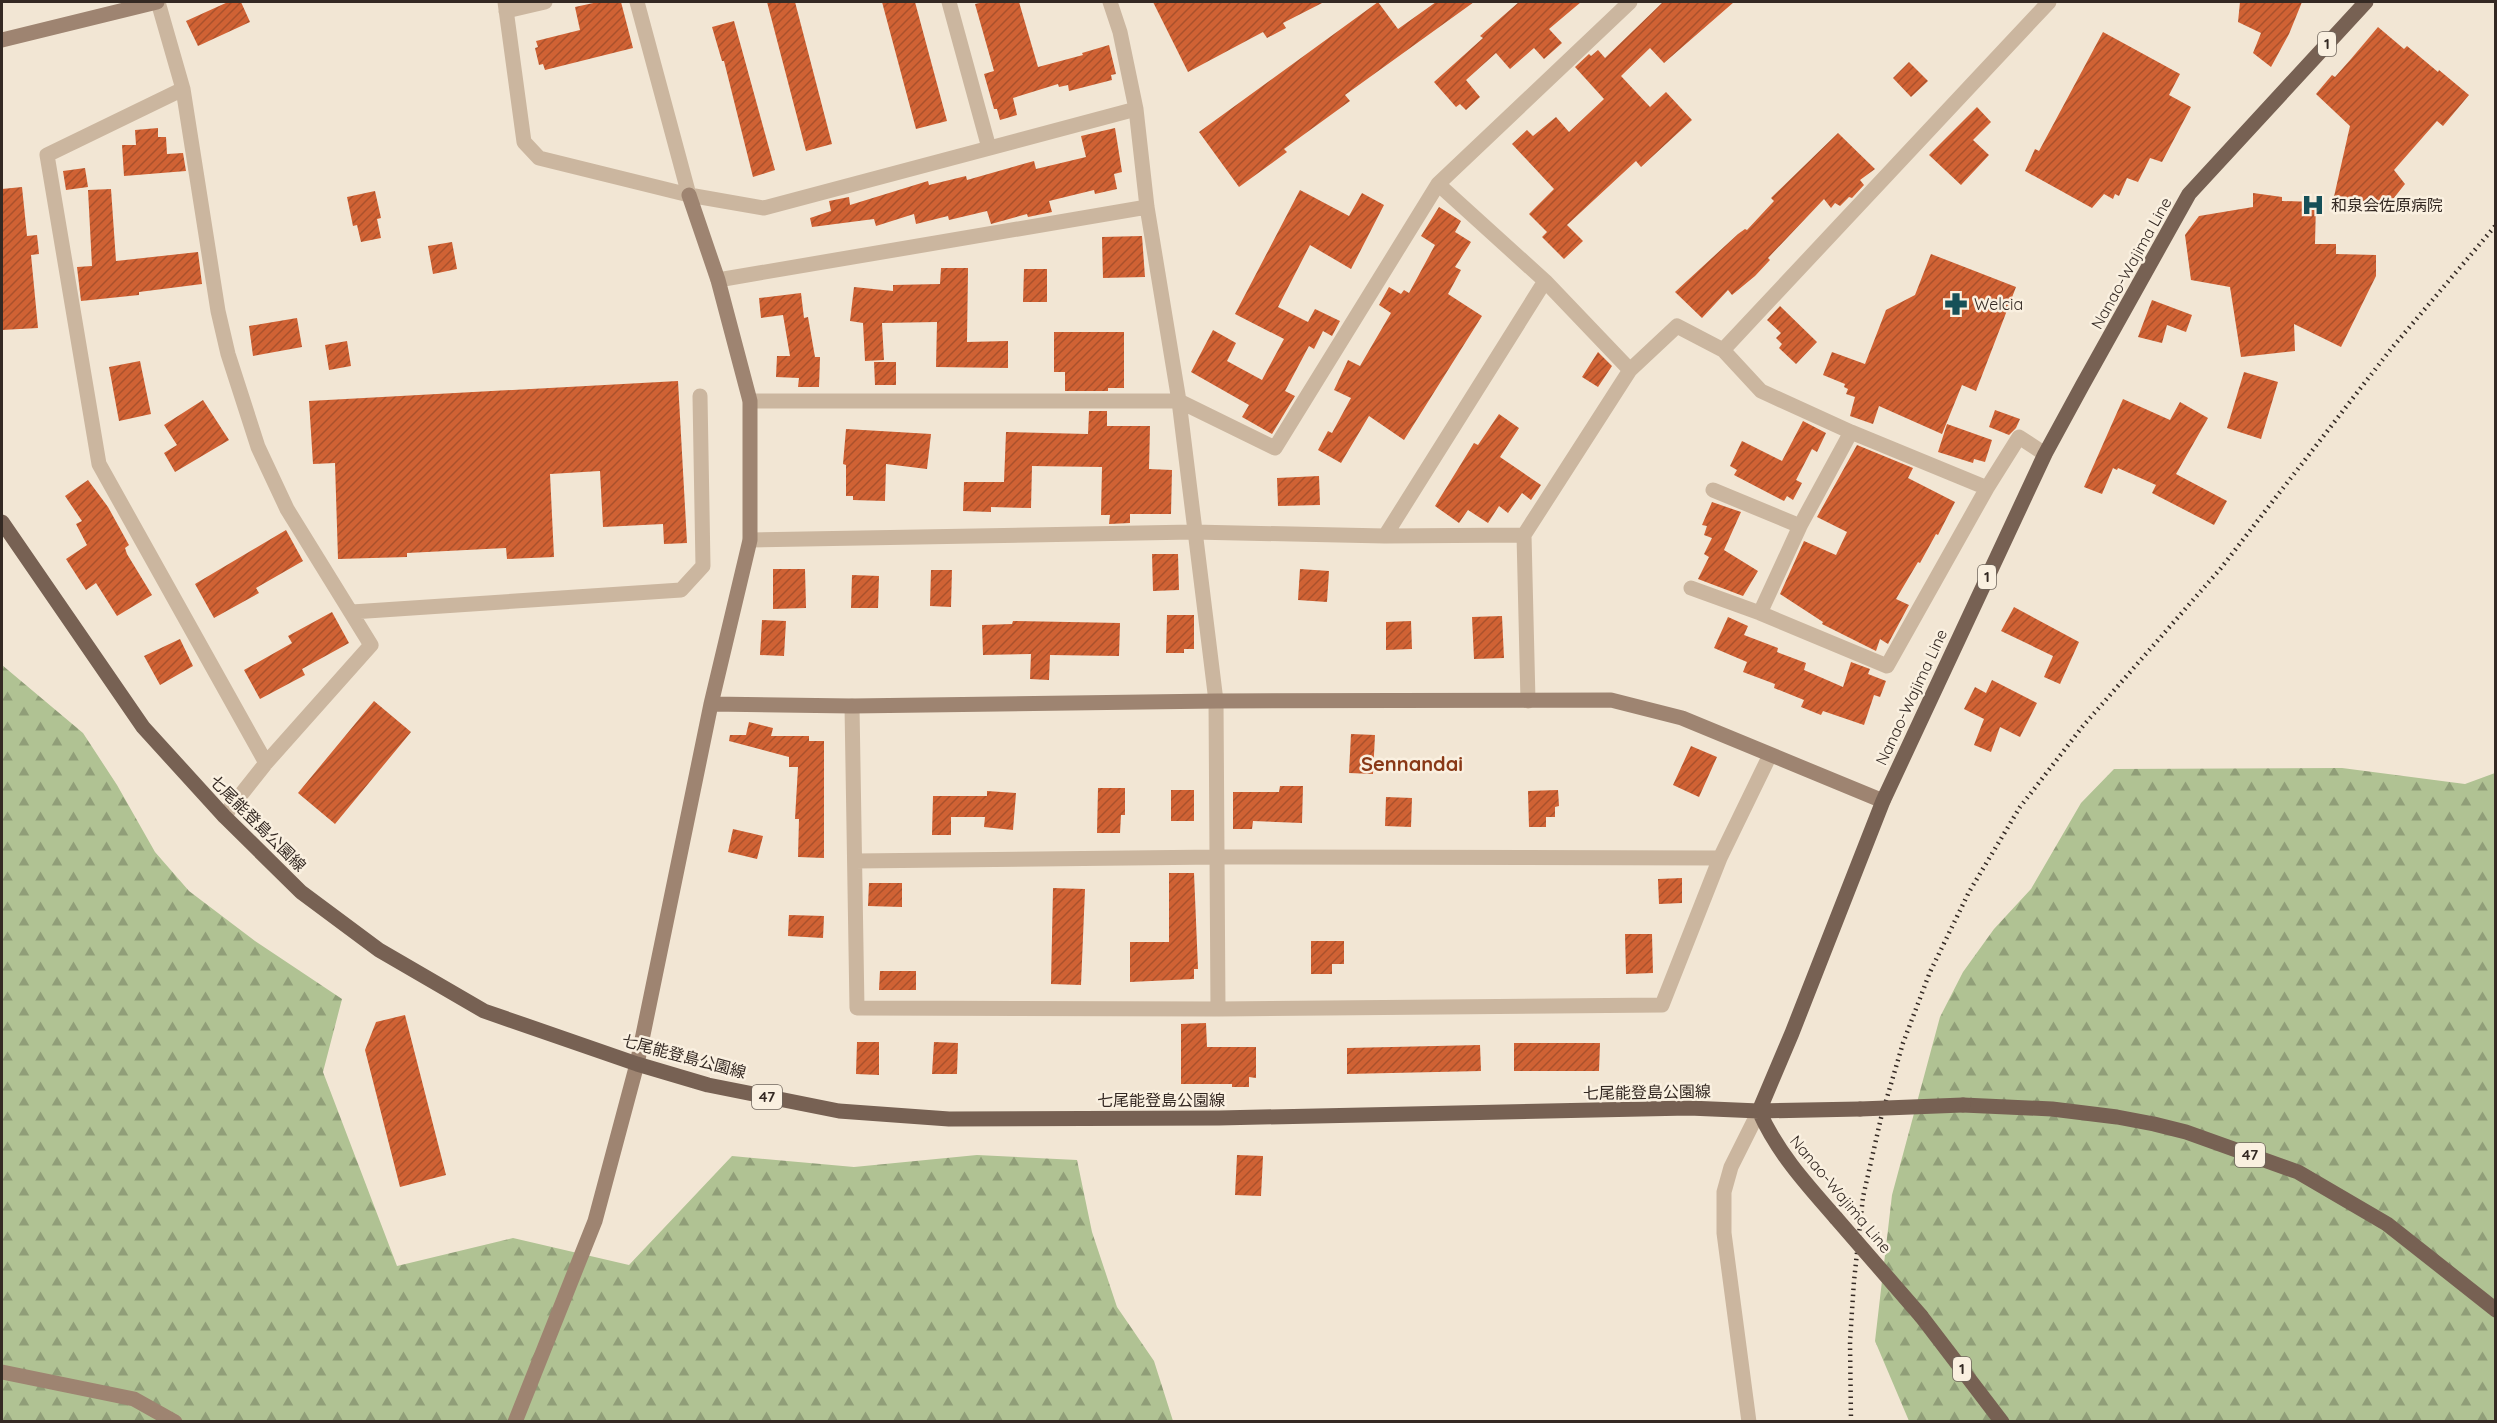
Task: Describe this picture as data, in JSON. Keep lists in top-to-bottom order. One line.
{"streets":{"main road":["1","Nanao-Wajima Line","七尾能登島公園線","47"]},"crossings":[["Nanao-Wajima Line","七尾能登島公園線"]],"districts":["Sennandai"],"places":{"hospital":["和泉会佐原病院"],"pharmacy":["Welcia"]}}
